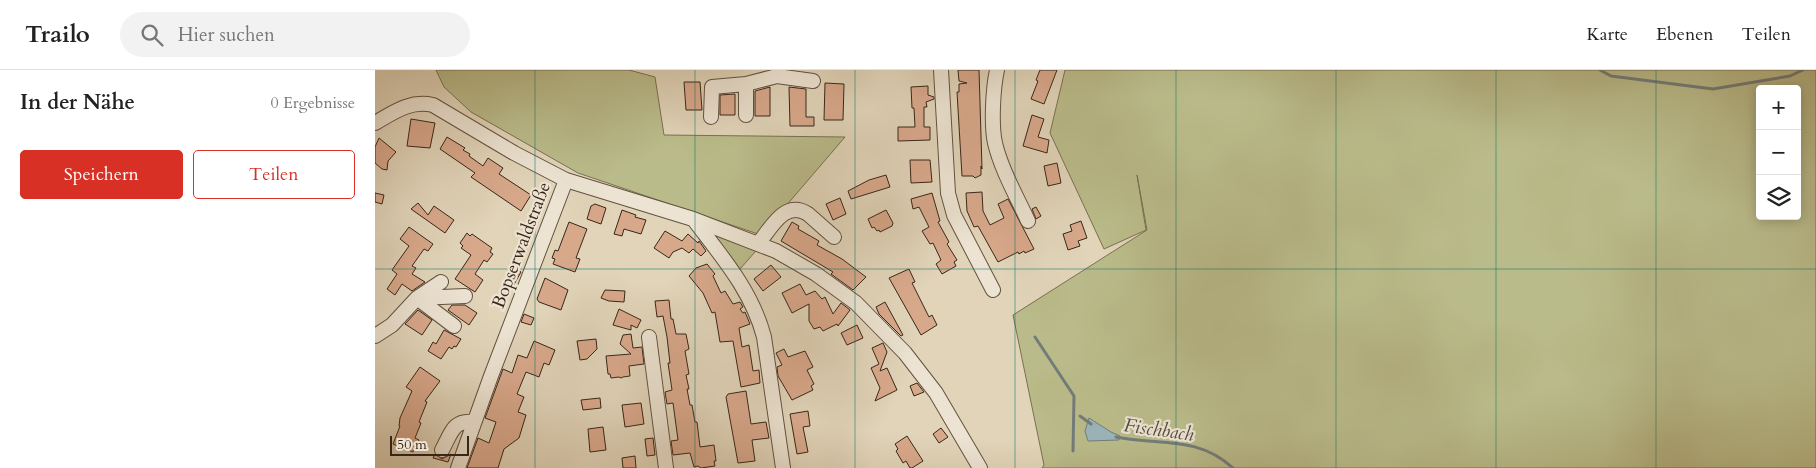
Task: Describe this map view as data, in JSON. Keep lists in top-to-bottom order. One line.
{"streets":{"street":["Bopserwaldstraße"]},"water":["Fischbach"],"scale_bar":"50 m","page":{"header":"Trailo","search":"Hier suchen","nav":["Karte","Ebenen","Teilen"],"heading":["In der Nähe","0 Ergebnisse"],"map_buttons":["+","−"],"buttons":["Speichern","Teilen"],"scale":"50 m"}}
